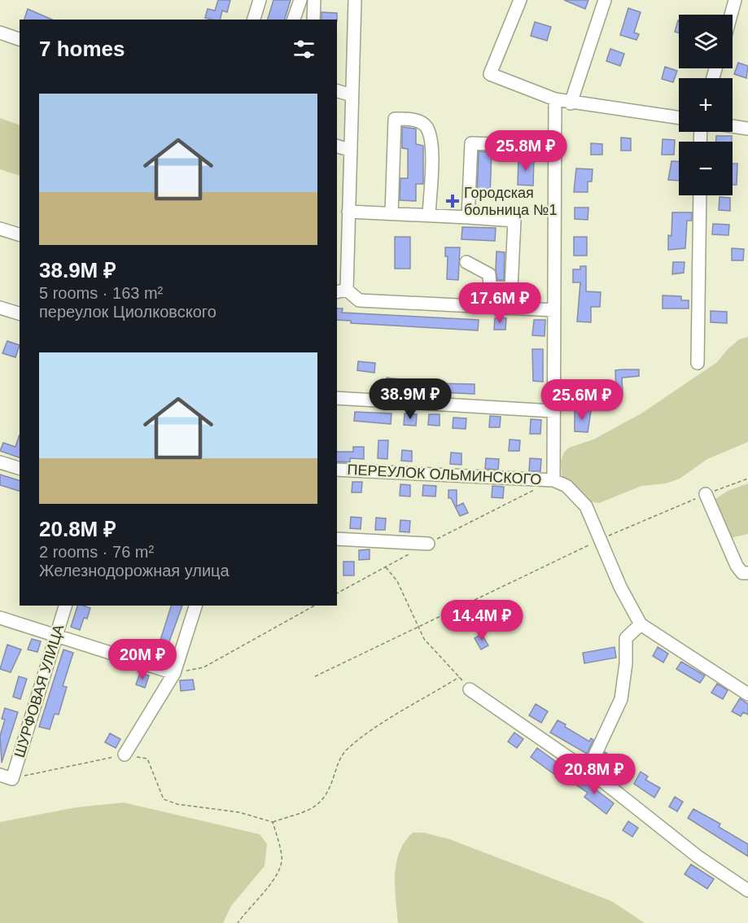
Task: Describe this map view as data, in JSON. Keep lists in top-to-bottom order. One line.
{"streets":{"street":["ПЕРЕУЛОК ОЛЬМИНСКОГО","ШУРФОВАЯ УЛИЦА"]},"places":{"health":["Городская больница №1"]},"page":{"map_buttons":["+","−"],"heading":"7 homes","list":[{"name":"38.9M ₽","note":"5 rooms · 163 m² · переулок Циолковского"},{"name":"20.8M ₽","note":"2 rooms · 76 m² · Железнодорожная улица"}],"price":["25.8M ₽","17.6M ₽","38.9M ₽","25.6M ₽","14.4M ₽","20M ₽","20.8M ₽"]}}
